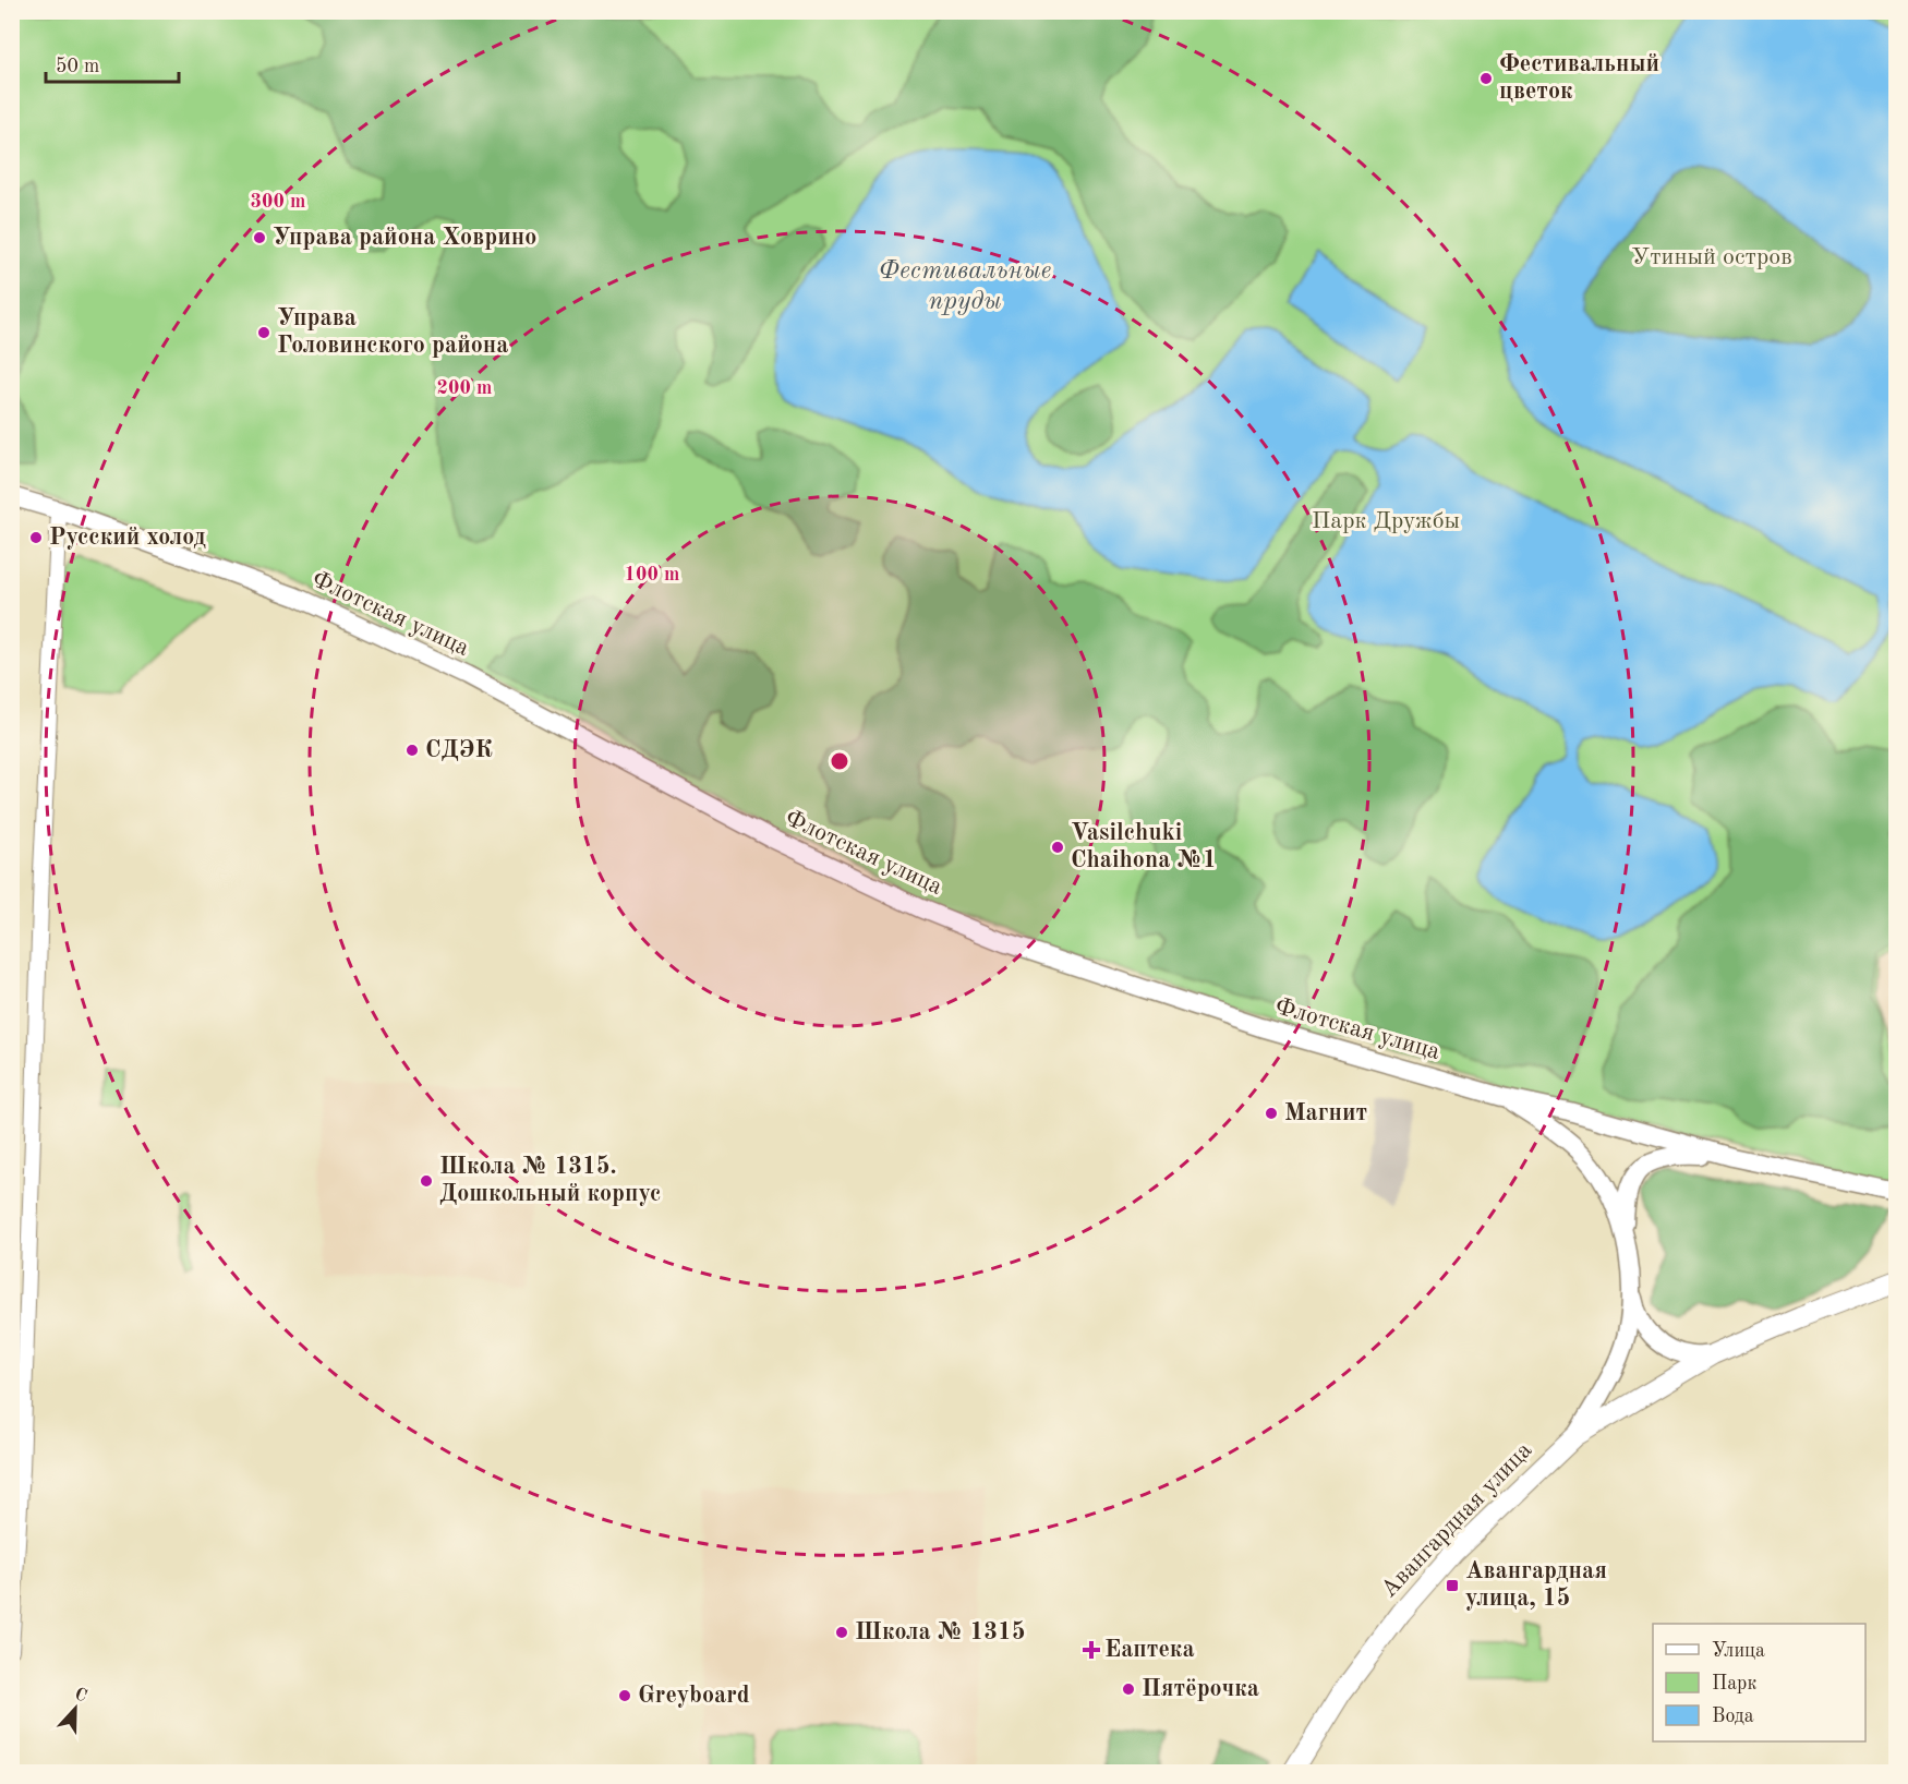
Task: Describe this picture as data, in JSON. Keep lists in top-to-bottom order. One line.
{"streets":{"main road":["Авангардная улица"],"street":["Флотская улица"]},"crossings":[["Флотская улица","Авангардная улица"]],"water":["Фестивальные пруды"],"parks":["Утиный остров","Парк Дружбы"],"places":{"other":["Фестивальный цветок","Управа района Ховрино","Управа Головинского района","Русский холод","СДЭК","Vasilchuki Chaihona №1","Магнит","Школа № 1315. Дошкольный корпус","Школа № 1315","Пятёрочка","Greyboard"],"transit":["Авангардная улица, 15"],"health":["Еаптека"]},"legend":["Улица","Парк","Вода"],"scale_bar":"50 m","north":"top","rings":["300 m","200 m","100 m"]}
